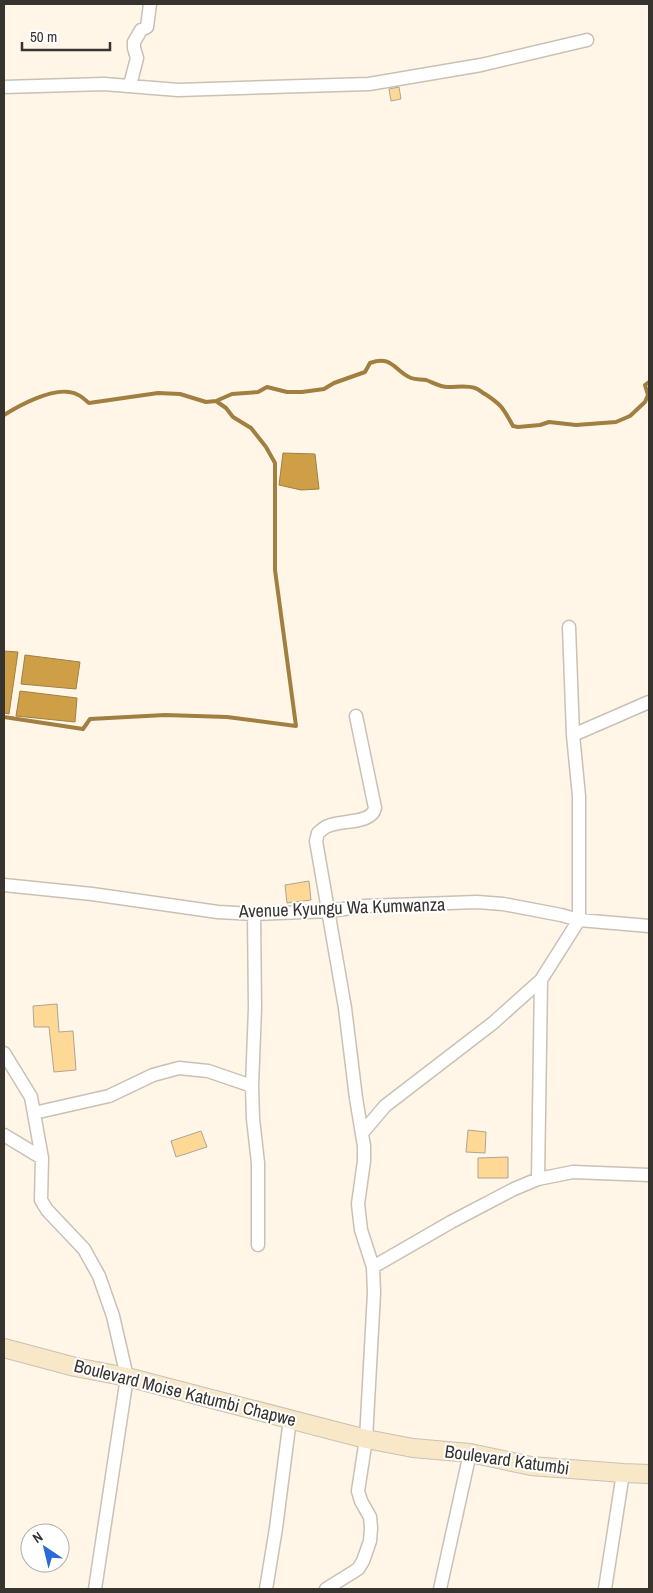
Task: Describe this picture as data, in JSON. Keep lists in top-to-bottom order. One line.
{"streets":{"street":["Avenue Kyungu Wa Kumwanza","Boulevard Moise Katumbi Chapwe","Boulevard Katumbi"]},"crossings":[["Boulevard Moise Katumbi Chapwe","Boulevard Katumbi"]],"scale_bar":"50 m","north":"top left"}
